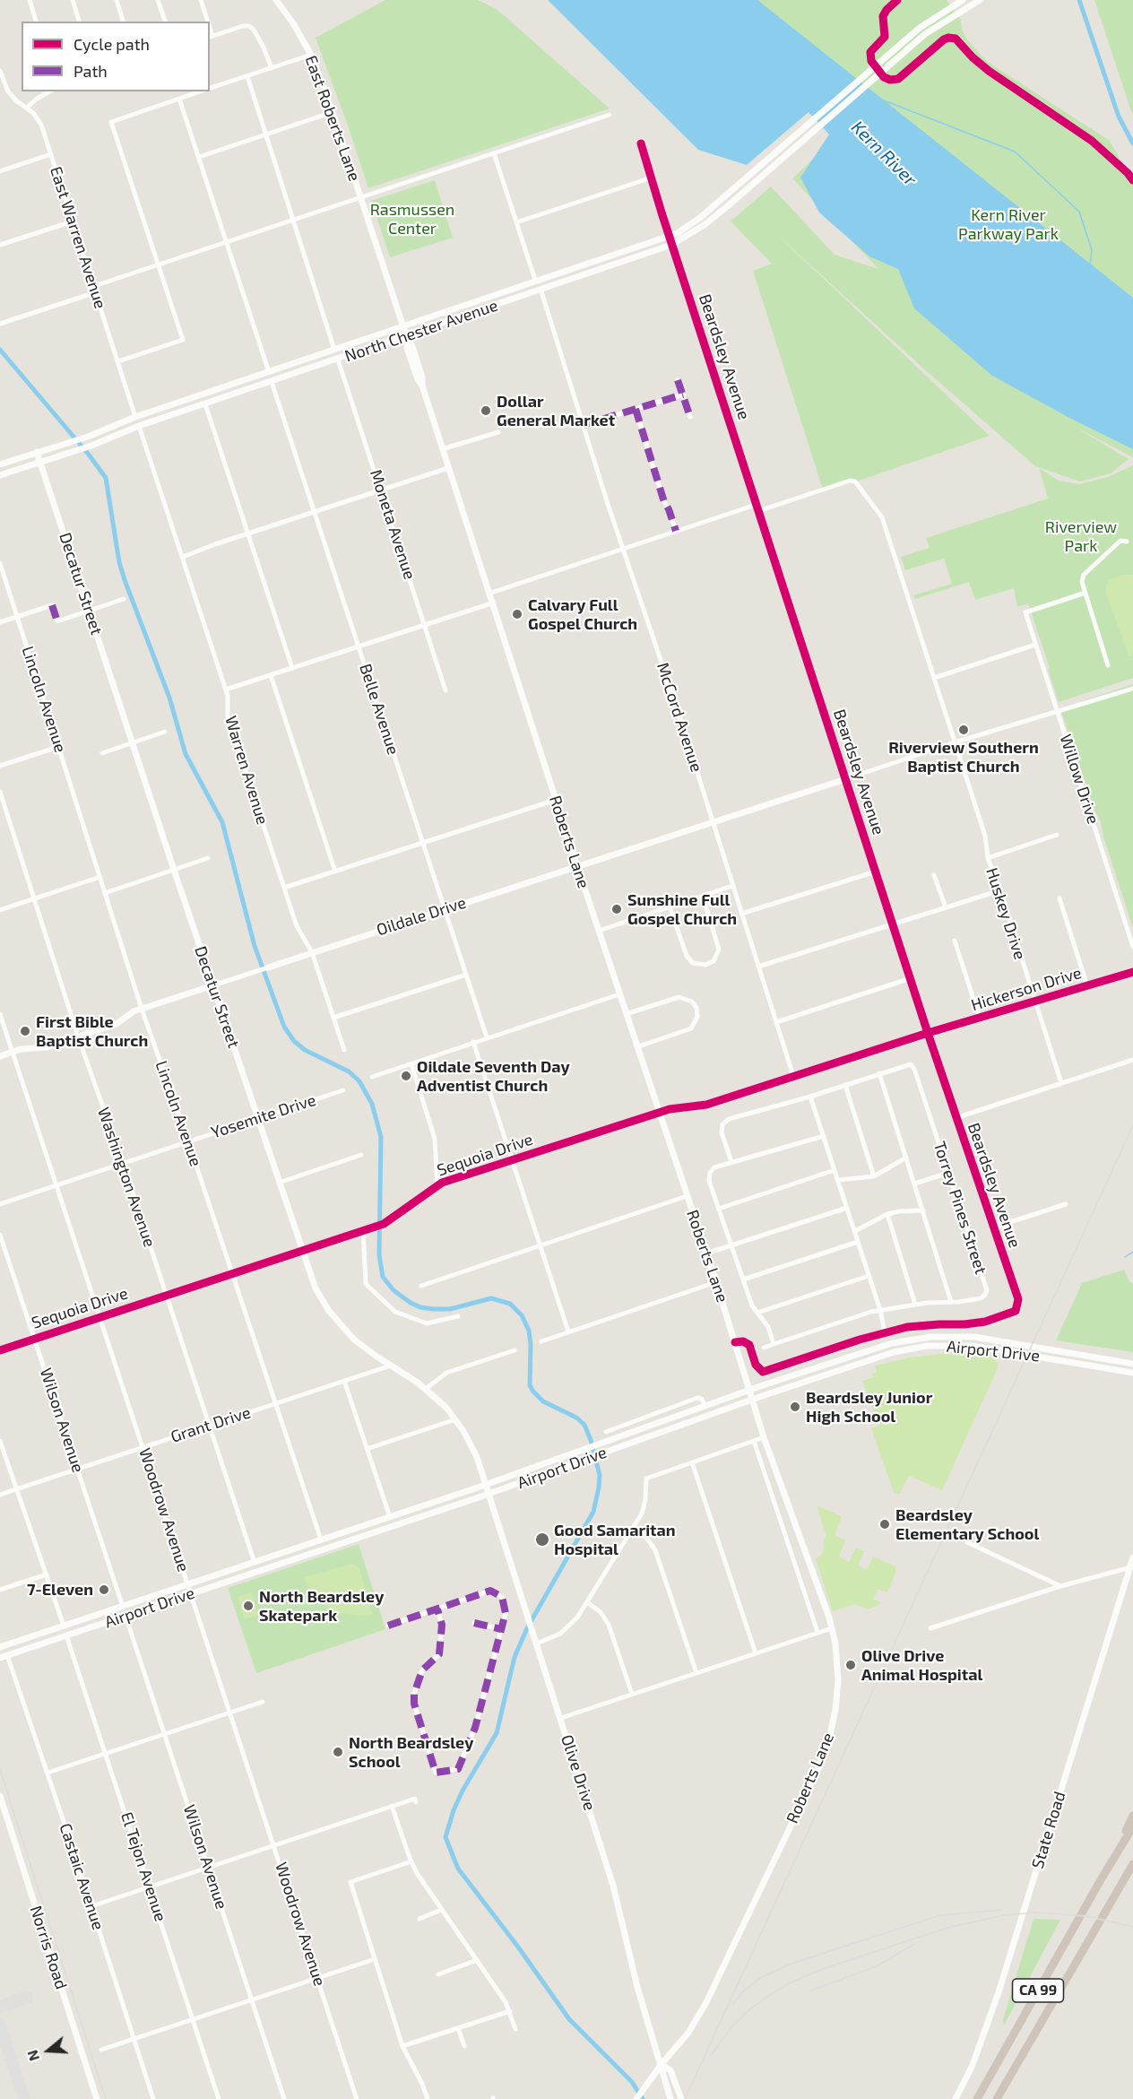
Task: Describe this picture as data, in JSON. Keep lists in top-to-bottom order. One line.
{"streets":{"highway":["CA 99"],"main road":["East Roberts Lane","North Chester Avenue","Decatur Street","Roberts Lane","Oildale Drive","Sequoia Drive","Airport Drive","Olive Drive","State Road","Norris Road"],"street":["East Warren Avenue","Beardsley Avenue","Moneta Avenue","Lincoln Avenue","Belle Avenue","McCord Avenue","Warren Avenue","Willow Drive","Huskey Drive","Hickerson Drive","Yosemite Drive","Washington Avenue","Torrey Pines Street","Wilson Avenue","Grant Drive","Woodrow Avenue","El Tejon Avenue","Castaic Avenue"]},"crossings":[["East Roberts Lane","North Chester Avenue"],["East Roberts Lane","Roberts Lane"],["East Warren Avenue","North Chester Avenue"],["North Chester Avenue","Beardsley Avenue"],["North Chester Avenue","Moneta Avenue"],["North Chester Avenue","Decatur Street"],["North Chester Avenue","Belle Avenue"],["North Chester Avenue","McCord Avenue"],["North Chester Avenue","Warren Avenue"],["North Chester Avenue","Roberts Lane"],["Beardsley Avenue","Huskey Drive"],["Beardsley Avenue","Oildale Drive"],["Beardsley Avenue","Hickerson Drive"],["Beardsley Avenue","Sequoia Drive"],["Decatur Street","Oildale Drive"],["Decatur Street","Yosemite Drive"],["Decatur Street","Sequoia Drive"],["Decatur Street","Airport Drive"],["Decatur Street","Grant Drive"],["Decatur Street","Olive Drive"],["Lincoln Avenue","Oildale Drive"],["Lincoln Avenue","Yosemite Drive"],["Lincoln Avenue","Sequoia Drive"],["Lincoln Avenue","Airport Drive"],["Lincoln Avenue","Grant Drive"],["Belle Avenue","Oildale Drive"],["McCord Avenue","Oildale Drive"],["McCord Avenue","Sequoia Drive"],["Warren Avenue","Oildale Drive"],["Roberts Lane","Oildale Drive"],["Roberts Lane","Sequoia Drive"],["Roberts Lane","Airport Drive"],["Roberts Lane","Olive Drive"],["Huskey Drive","Hickerson Drive"],["Oildale Drive","Washington Avenue"],["Oildale Drive","Woodrow Avenue"],["Hickerson Drive","Sequoia Drive"],["Yosemite Drive","Washington Avenue"],["Yosemite Drive","Woodrow Avenue"],["Sequoia Drive","Washington Avenue"],["Sequoia Drive","Wilson Avenue"],["Sequoia Drive","Woodrow Avenue"],["Washington Avenue","Airport Drive"],["Washington Avenue","Grant Drive"],["Airport Drive","Wilson Avenue"],["Airport Drive","Woodrow Avenue"],["Airport Drive","Olive Drive"],["Airport Drive","El Tejon Avenue"],["Airport Drive","Castaic Avenue"],["Wilson Avenue","Grant Drive"],["Grant Drive","Woodrow Avenue"]],"water":["Kern River"],"parks":["Rasmussen Center","Kern River Parkway Park","Riverview Park"],"places":["Dollar General Market","Calvary Full Gospel Church","Riverview Southern Baptist Church","Sunshine Full Gospel Church","First Bible Baptist Church","Oildale Seventh Day Adventist Church","Beardsley Junior High School","Beardsley Elementary School","Good Samaritan Hospital","7-Eleven","North Beardsley Skatepark","Olive Drive Animal Hospital","North Beardsley School"],"legend":["Cycle path","Path"],"north":"left"}
